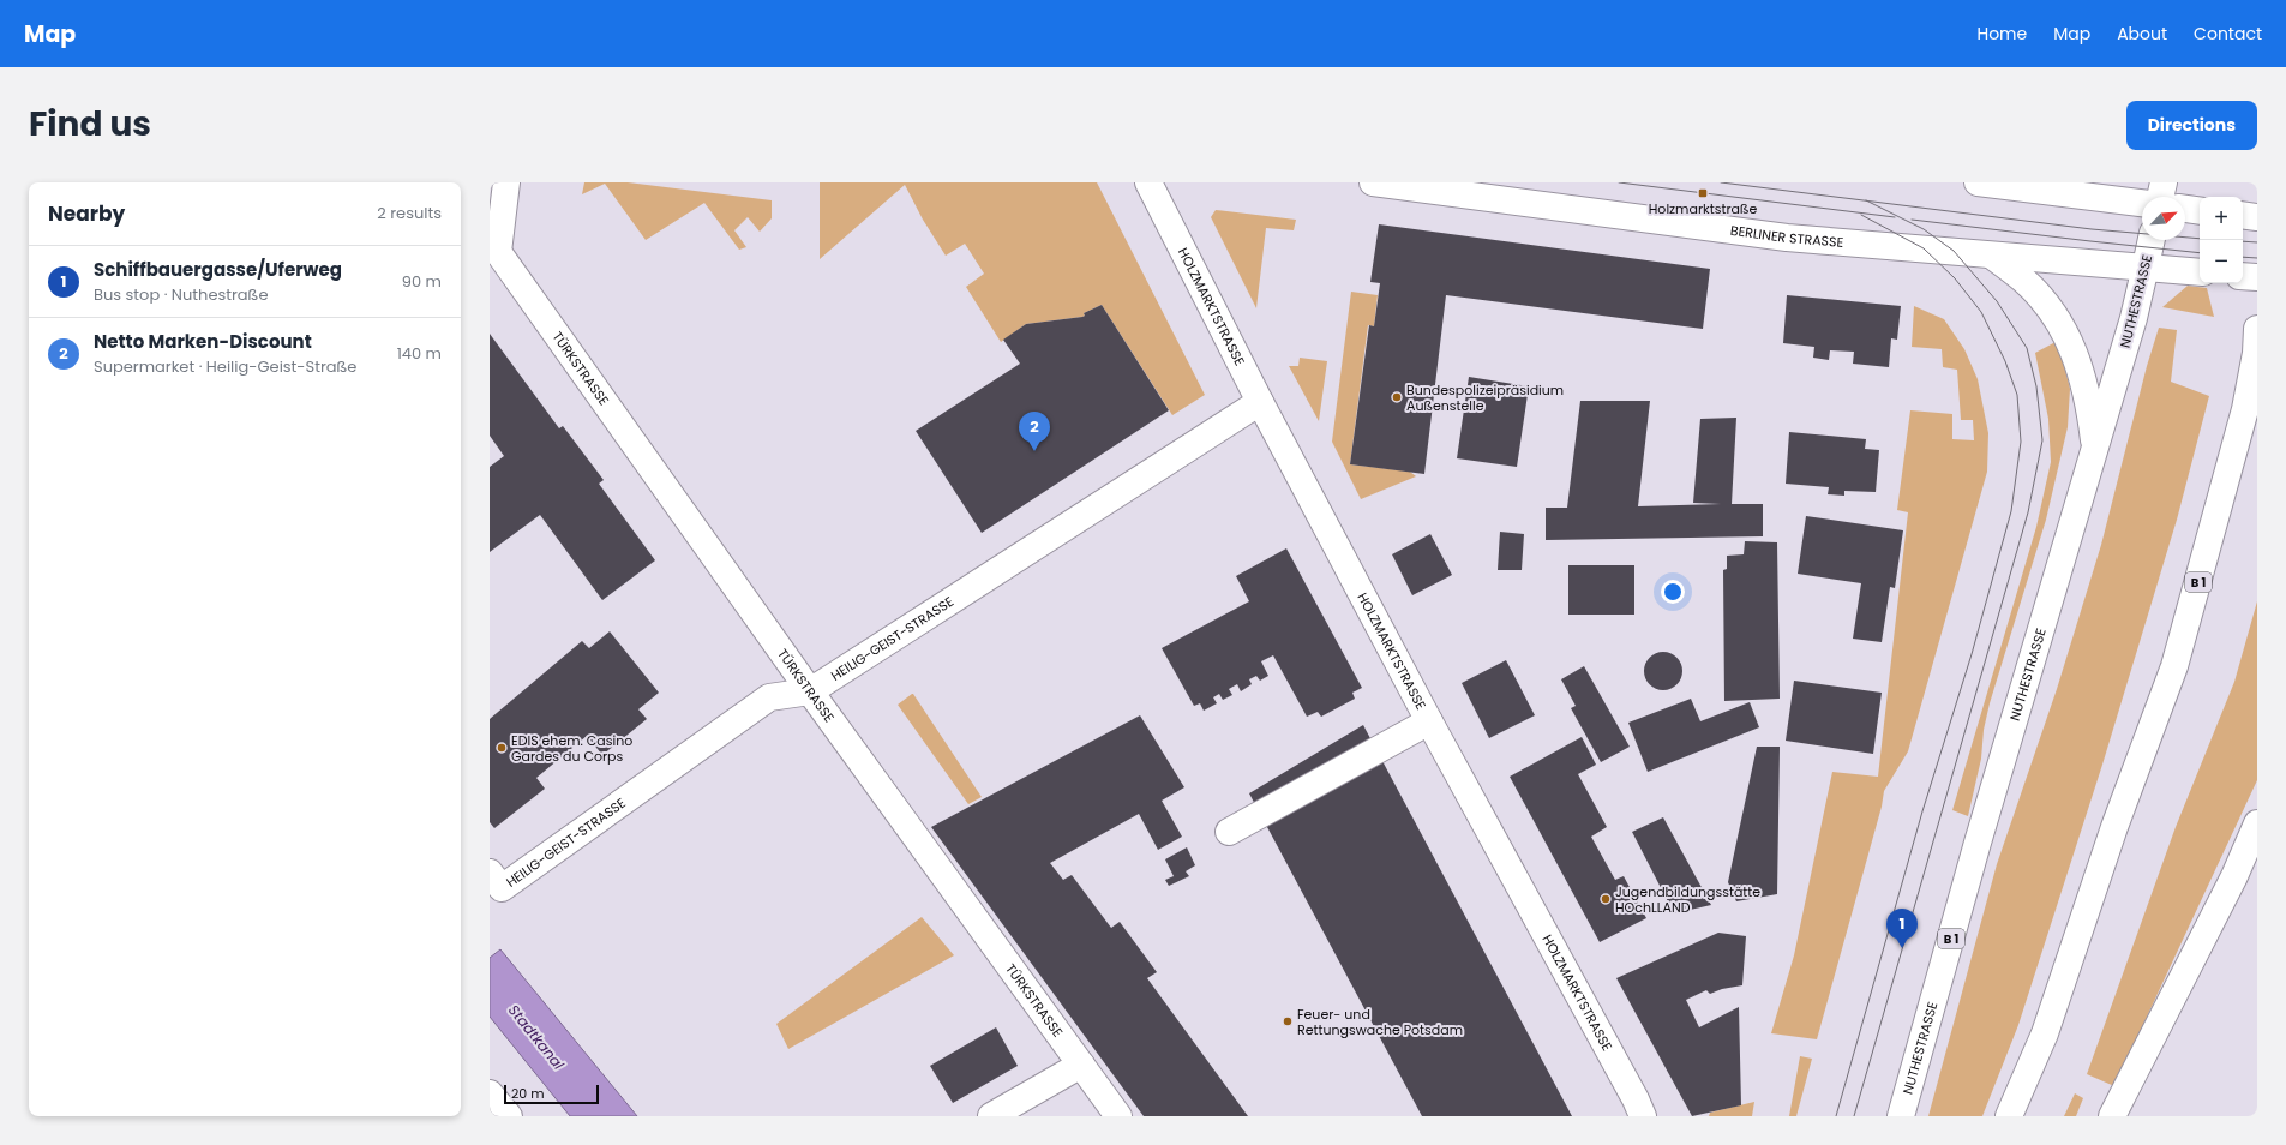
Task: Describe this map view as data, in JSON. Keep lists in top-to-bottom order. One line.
{"streets":{"main road":["BERLINER STRASSE","NUTHESTRASSE","HOLZMARKTSTRASSE","TÜRKSTRASSE","B 1","HEILIG-GEIST-STRASSE"]},"crossings":[["BERLINER STRASSE","NUTHESTRASSE"],["HOLZMARKTSTRASSE","HEILIG-GEIST-STRASSE"],["TÜRKSTRASSE","HEILIG-GEIST-STRASSE"]],"water":["Stadtkanal"],"places":{"transit":["Holzmarktstraße"],"other":["Bundespolizeipräsidium Außenstelle","EDIS ehem. Casino Gardes du Corps","Jugendbildungsstätte HOchLLAND","Feuer- und Rettungswache Potsdam"]},"scale_bar":"20 m","north":"top right","page":{"header":"Map","nav":["Home","Map","About","Contact"],"title":"Find us","buttons":"Directions","heading":["Nearby","2 results"],"map_buttons":["+","−"],"list":[{"mark":"1","name":"Schiffbauergasse/Uferweg","note":"Bus stop · Nuthestraße","value":"90 m"},{"mark":"2","name":"Netto Marken-Discount","note":"Supermarket · Heilig-Geist-Straße","value":"140 m"}],"pins":["2","1"],"scale":"20 m"}}
